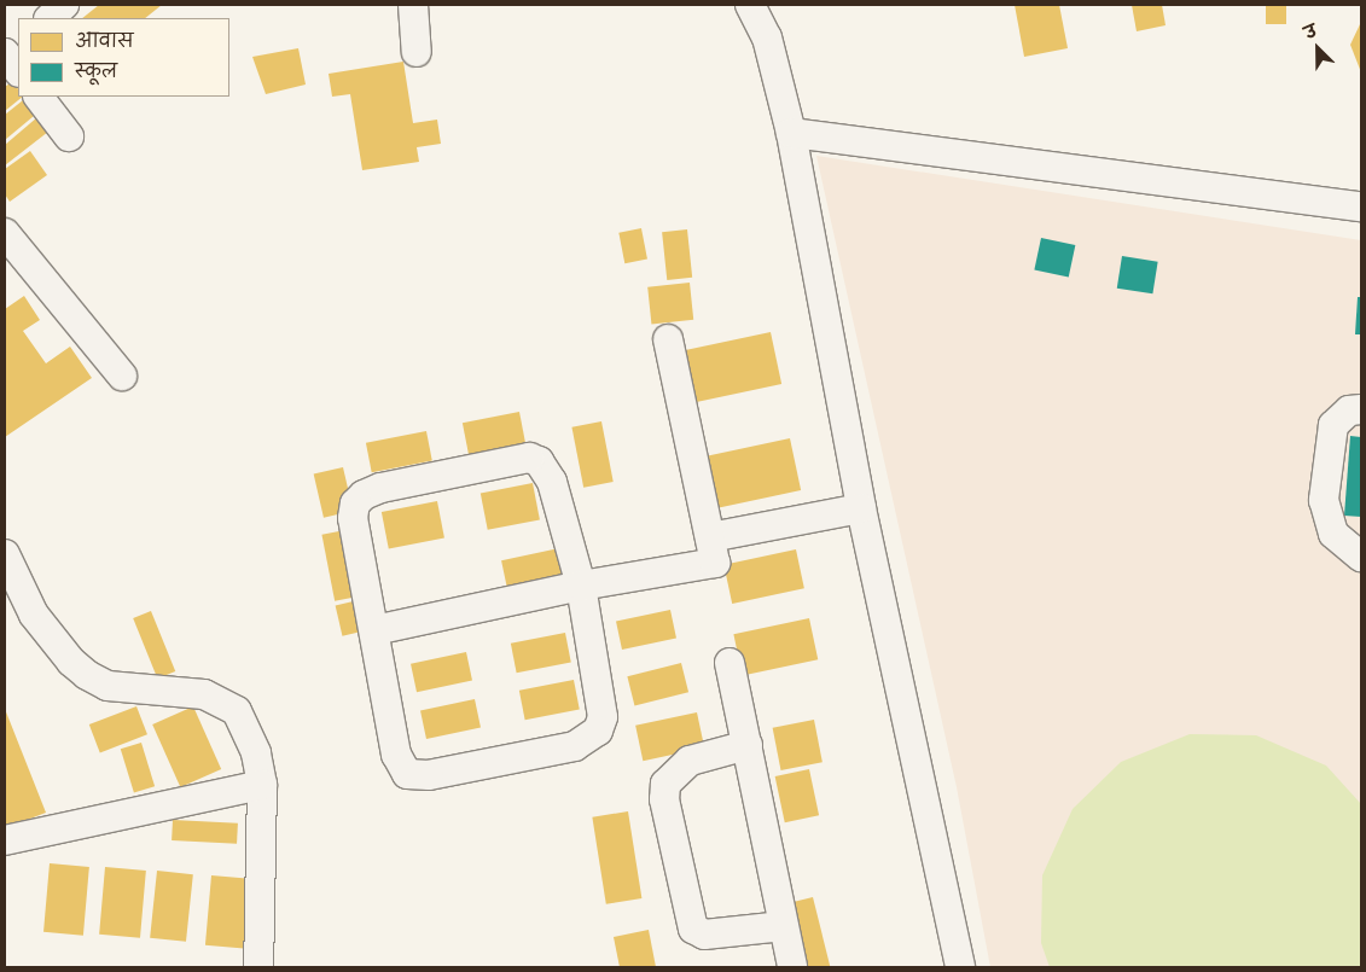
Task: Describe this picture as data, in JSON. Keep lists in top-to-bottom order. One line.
{"legend":["आवास","स्कूल"],"north":"top left"}
